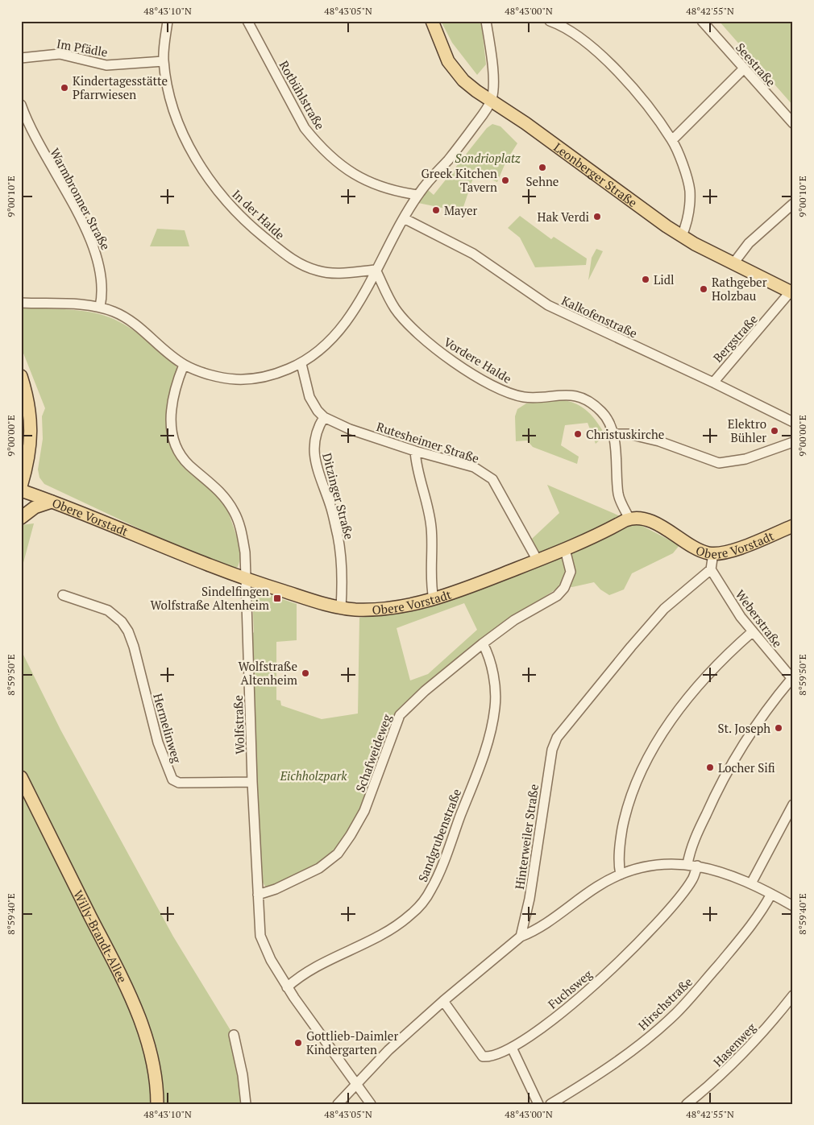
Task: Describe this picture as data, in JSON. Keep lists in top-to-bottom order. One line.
{"streets":{"main road":["Leonberger Straße","Obere Vorstadt","Willy-Brandt-Allee"],"street":["Im Pfädle","Seestraße","Rotbühlstraße","Warmbronner Straße","In der Halde","Kalkofenstraße","Bergstraße","Vordere Halde","Rutesheimer Straße","Ditzinger Straße","Weberstraße","Wolfstraße","Hermelinweg","Schafweideweg","Sandgrubenstraße","Hinterweiler Straße","Fuchsweg","Hirschstraße","Hasenweg"]},"crossings":[["Im Pfädle","In der Halde"],["Leonberger Straße","Bergstraße"],["In der Halde","Vordere Halde"],["Kalkofenstraße","Bergstraße"],["Vordere Halde","Obere Vorstadt"],["Rutesheimer Straße","Ditzinger Straße"],["Rutesheimer Straße","Obere Vorstadt"],["Ditzinger Straße","Obere Vorstadt"],["Obere Vorstadt","Wolfstraße"],["Obere Vorstadt","Schafweideweg"],["Weberstraße","Hinterweiler Straße"],["Wolfstraße","Hermelinweg"],["Wolfstraße","Schafweideweg"],["Wolfstraße","Sandgrubenstraße"],["Schafweideweg","Sandgrubenstraße"]],"parks":["Sondrioplatz","Eichholzpark"],"places":{"other":["Kindertagesstätte Pfarrwiesen","Sehne","Greek Kitchen Tavern","Mayer","Hak Verdi","Lidl","Rathgeber Holzbau","Elektro Bühler","Christuskirche","Wolfstraße Altenheim","St. Joseph","Locher Sifi","Gottlieb-Daimler Kindergarten"],"transit":["Sindelfingen Wolfstraße Altenheim"]},"coordinates":["48°43'10\"N","48°43'05\"N","48°43'00\"N","48°42'55\"N","9°00'10\"E","9°00'00\"E","8°59'50\"E","8°59'40\"E"]}
